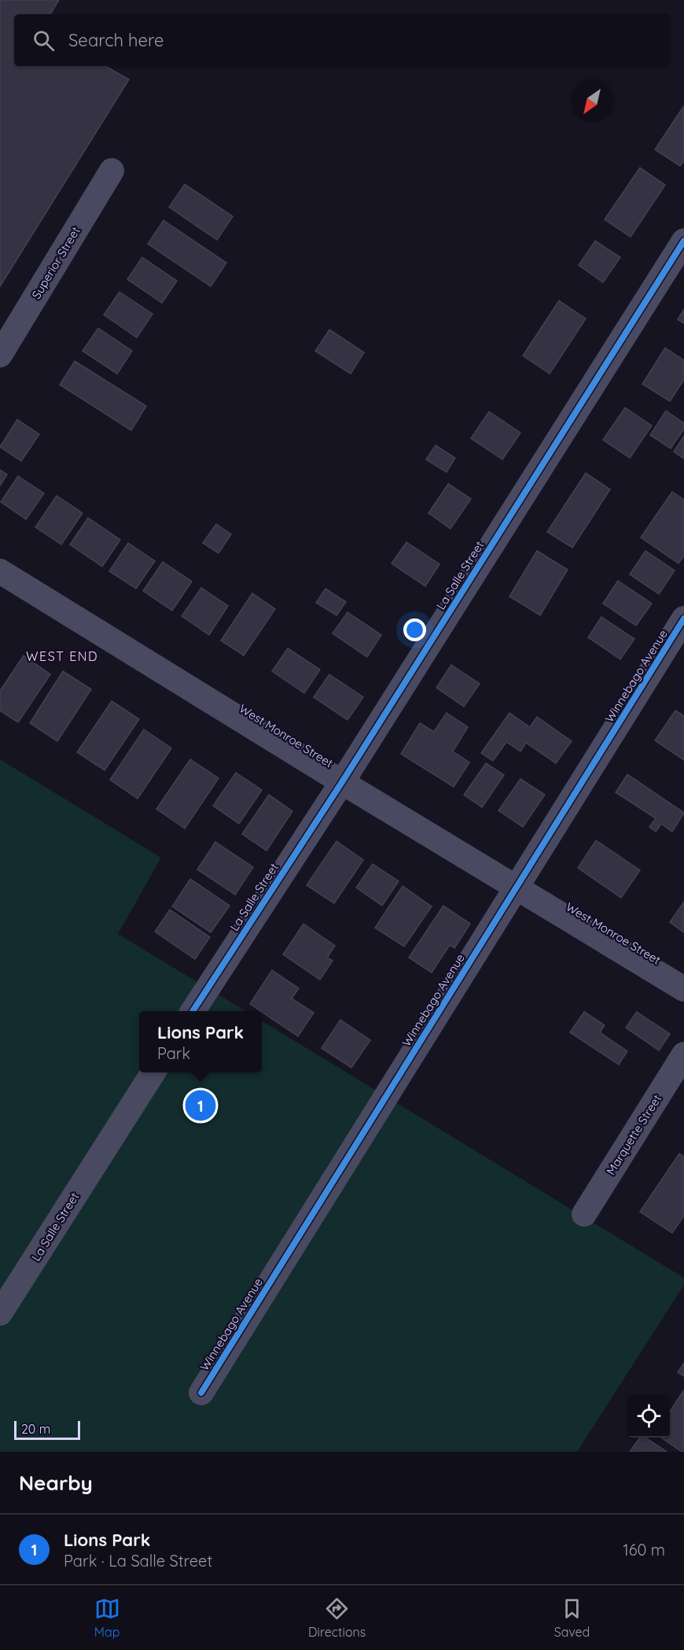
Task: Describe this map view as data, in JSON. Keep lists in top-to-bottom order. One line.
{"streets":{"street":["Superior Street","La Salle Street","Winnebago Avenue","West Monroe Street","Marquette Street"]},"crossings":[["La Salle Street","West Monroe Street"],["Winnebago Avenue","West Monroe Street"]],"districts":["WEST END"],"scale_bar":"20 m","north":"bottom left","page":{"search":"Search here","popup":["Lions Park","Park"],"pins":"1","scale":"20 m","heading":"Nearby","list":[{"mark":"1","name":"Lions Park","note":"Park · La Salle Street","value":"160 m"}],"nav":["Map","Directions","Saved"]}}
